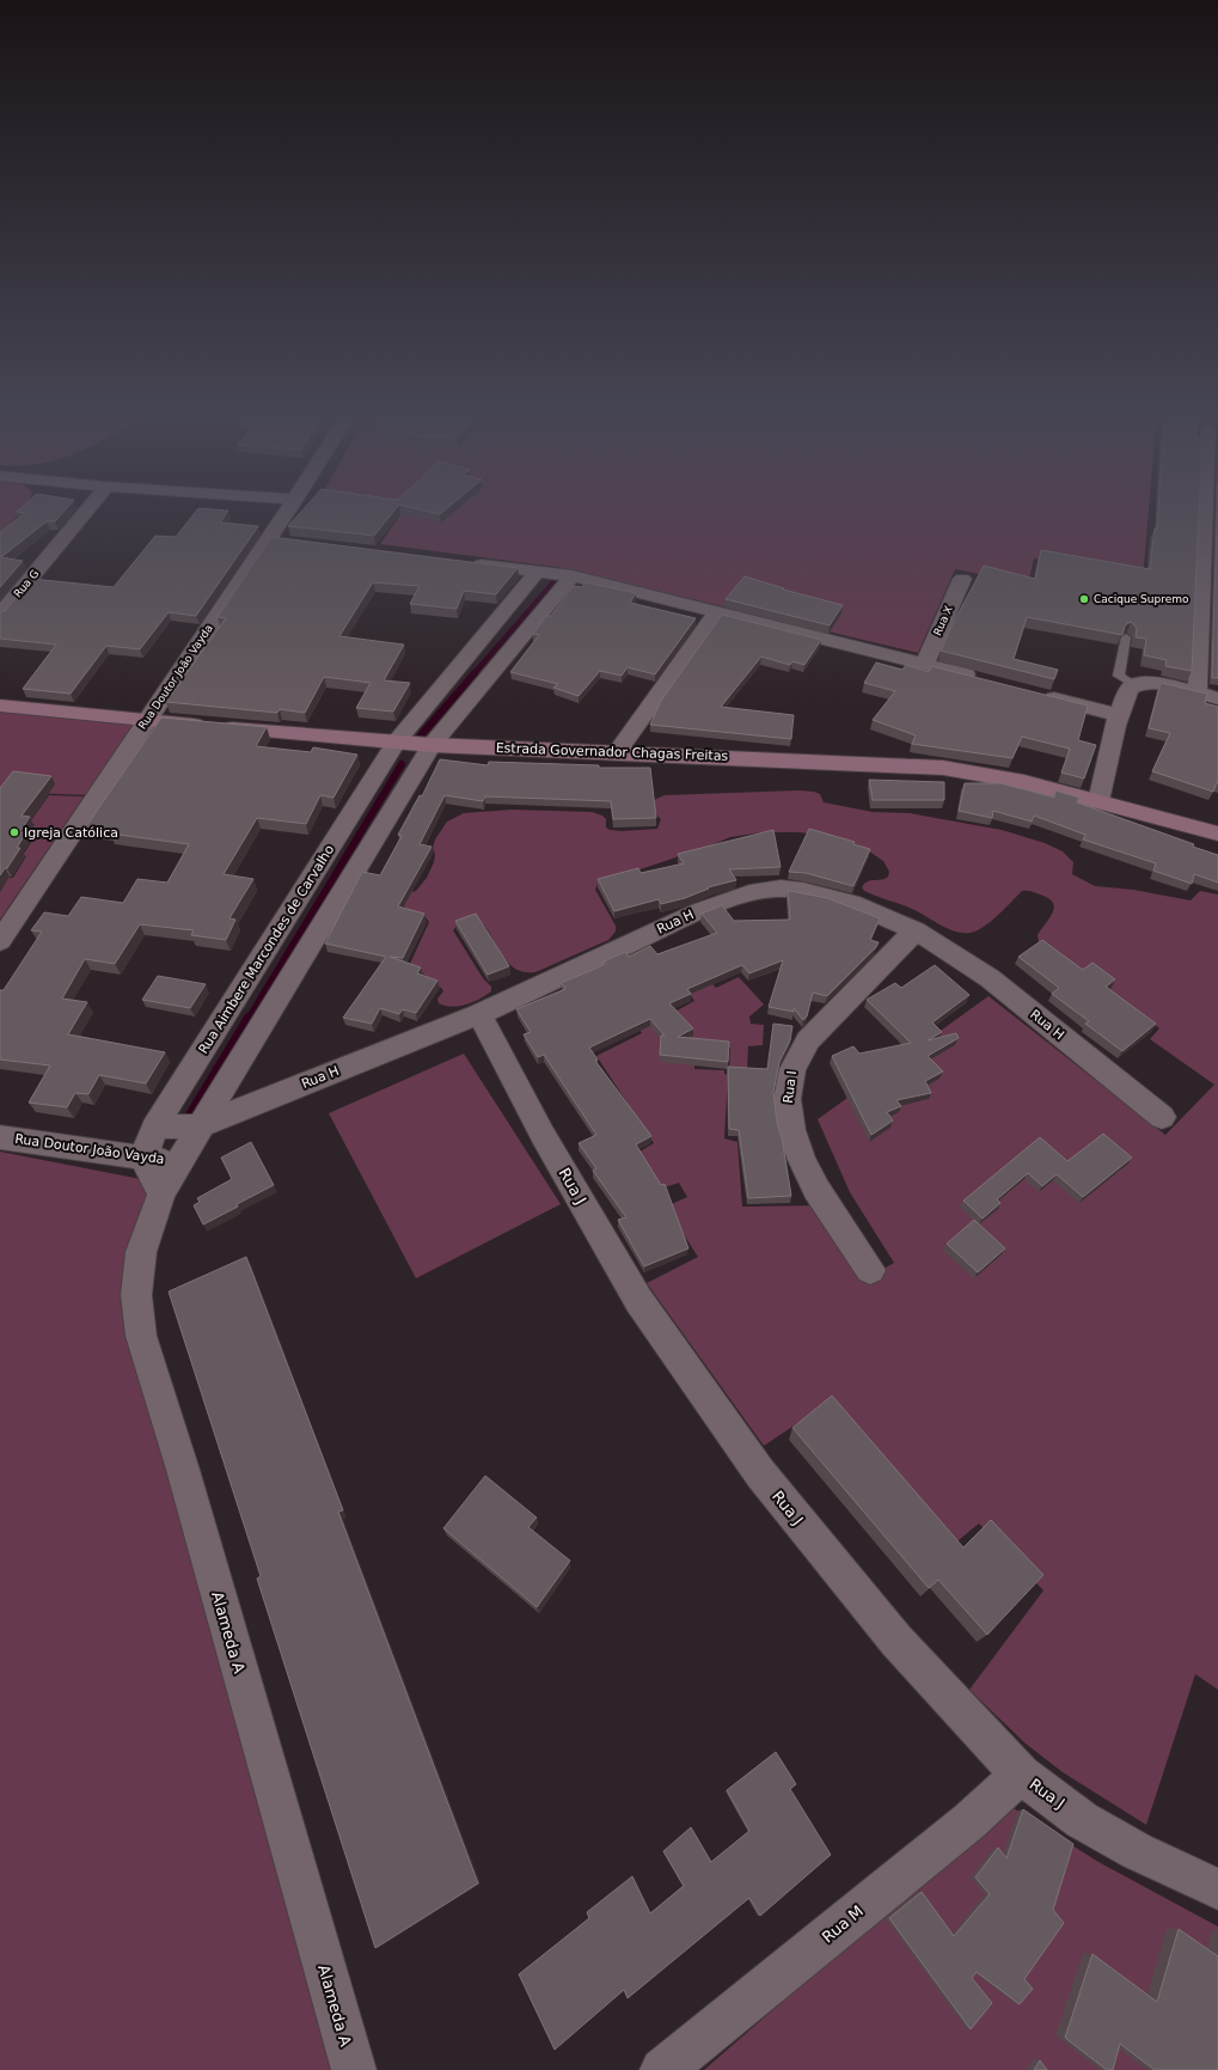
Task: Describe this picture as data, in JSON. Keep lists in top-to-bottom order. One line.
{"streets":{"main road":["Estrada Governador Chagas Freitas"],"street":["Rua G","Rua X","Rua Doutor João Vayda","Rua H","Rua Aimbere Marcondes de Carvalho","Rua I","Rua J","Alameda A","Rua M"]},"crossings":[["Rua Doutor João Vayda","Estrada Governador Chagas Freitas"],["Rua Doutor João Vayda","Rua Aimbere Marcondes de Carvalho"],["Rua Doutor João Vayda","Alameda A"],["Estrada Governador Chagas Freitas","Rua Aimbere Marcondes de Carvalho"],["Rua H","Rua Aimbere Marcondes de Carvalho"],["Rua H","Rua I"],["Rua H","Rua J"],["Rua J","Rua M"]],"places":["Cacique Supremo","Igreja Católica"]}
